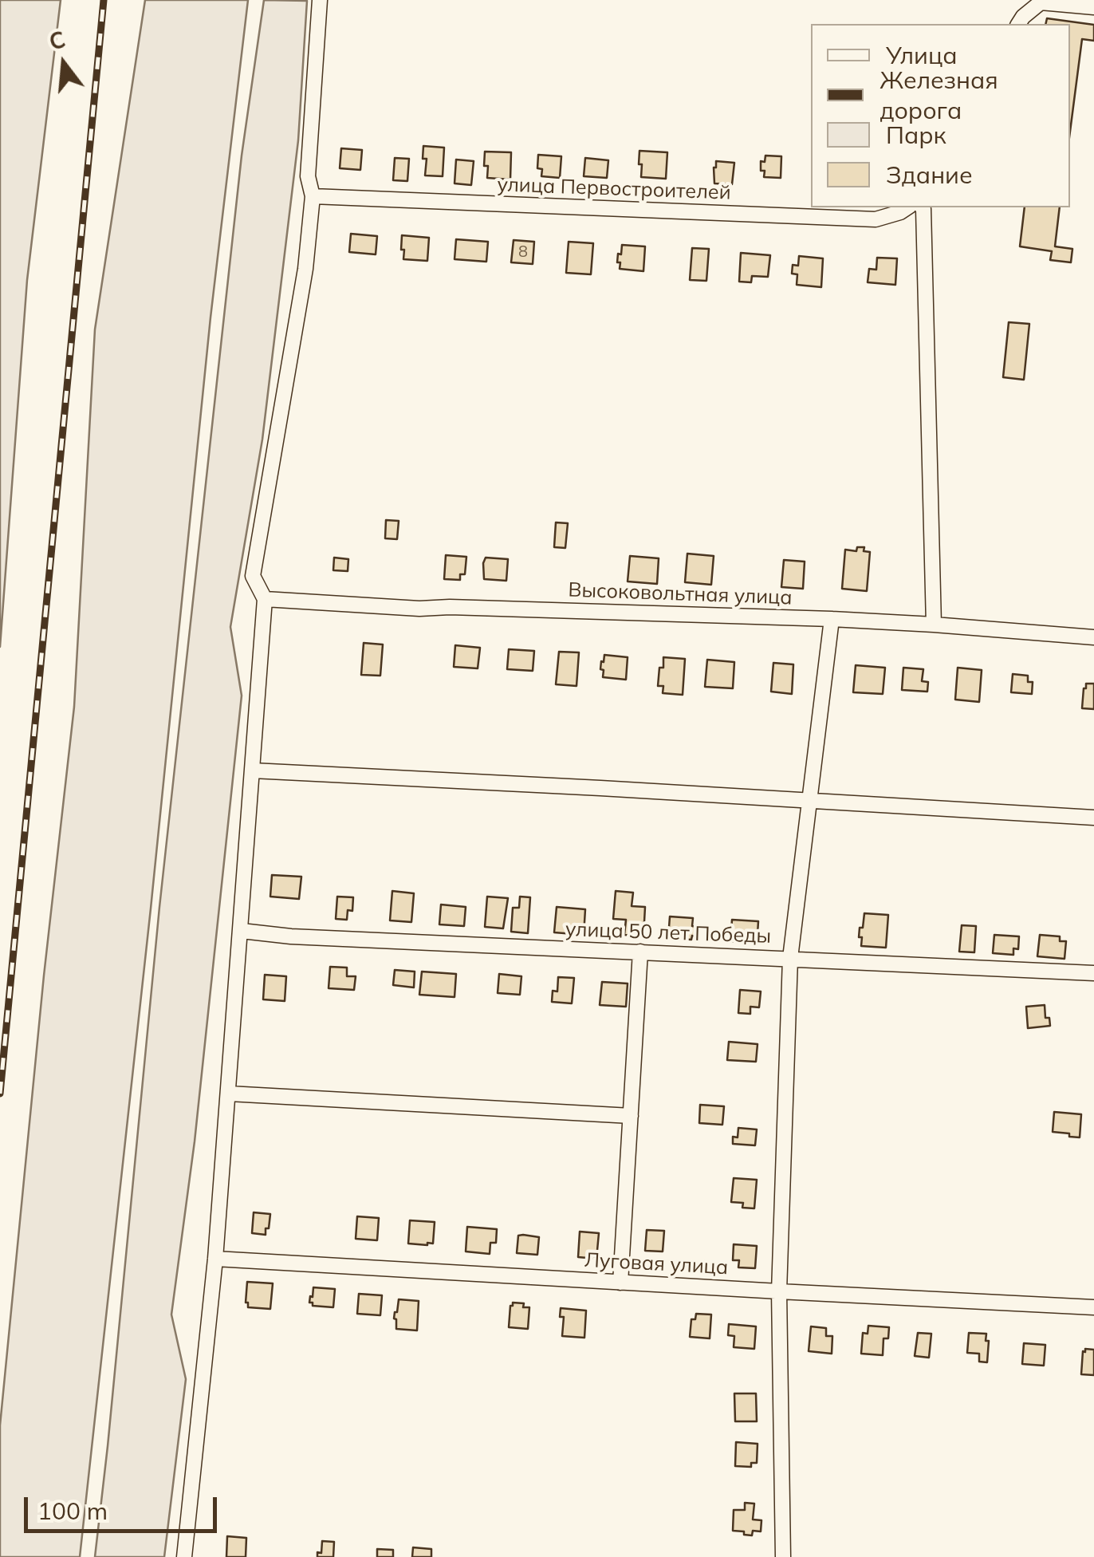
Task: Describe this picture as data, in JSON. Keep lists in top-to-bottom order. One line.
{"streets":{"street":["улица Первостроителей","Высоковольтная улица","улица 50 лет Победы","Луговая улица"]},"house_numbers":["8"],"legend":["Улица","Железная дорога","Парк","Здание"],"scale_bar":"100 m","north":"top"}
